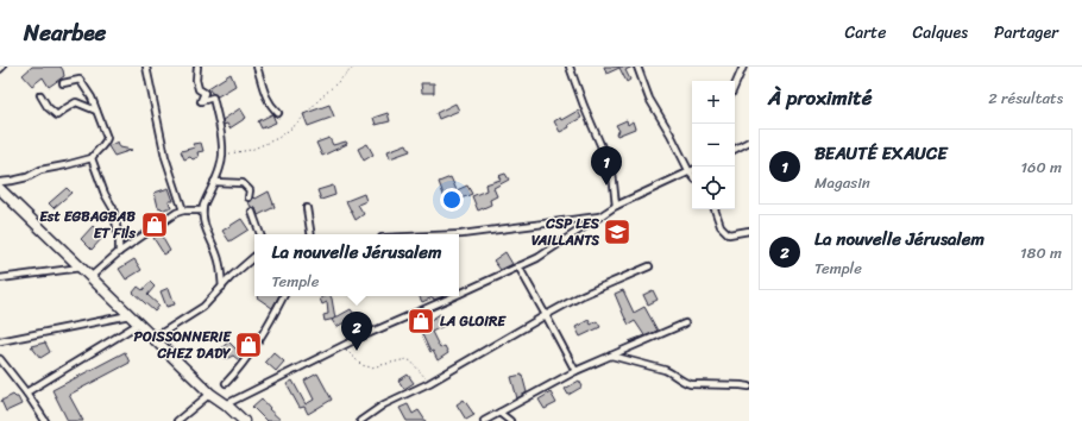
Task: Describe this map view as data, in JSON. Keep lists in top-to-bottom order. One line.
{"places":{"shop":["Est EGBAGBAB ET Fils","LA GLOIRE","POISSONNERIE CHEZ DADY"],"school or university":["CSP LES VAILLANTS"]},"page":{"header":"Nearbee","nav":["Carte","Calques","Partager"],"heading":["À proximité","2 résultats"],"map_buttons":["+","−"],"list":[{"mark":"1","name":"BEAUTÉ EXAUCE","note":"Magasin","value":"160 m"},{"mark":"2","name":"La nouvelle Jérusalem","note":"Temple","value":"180 m"}],"pins":["1","2"],"popup":["La nouvelle Jérusalem","Temple"]}}
